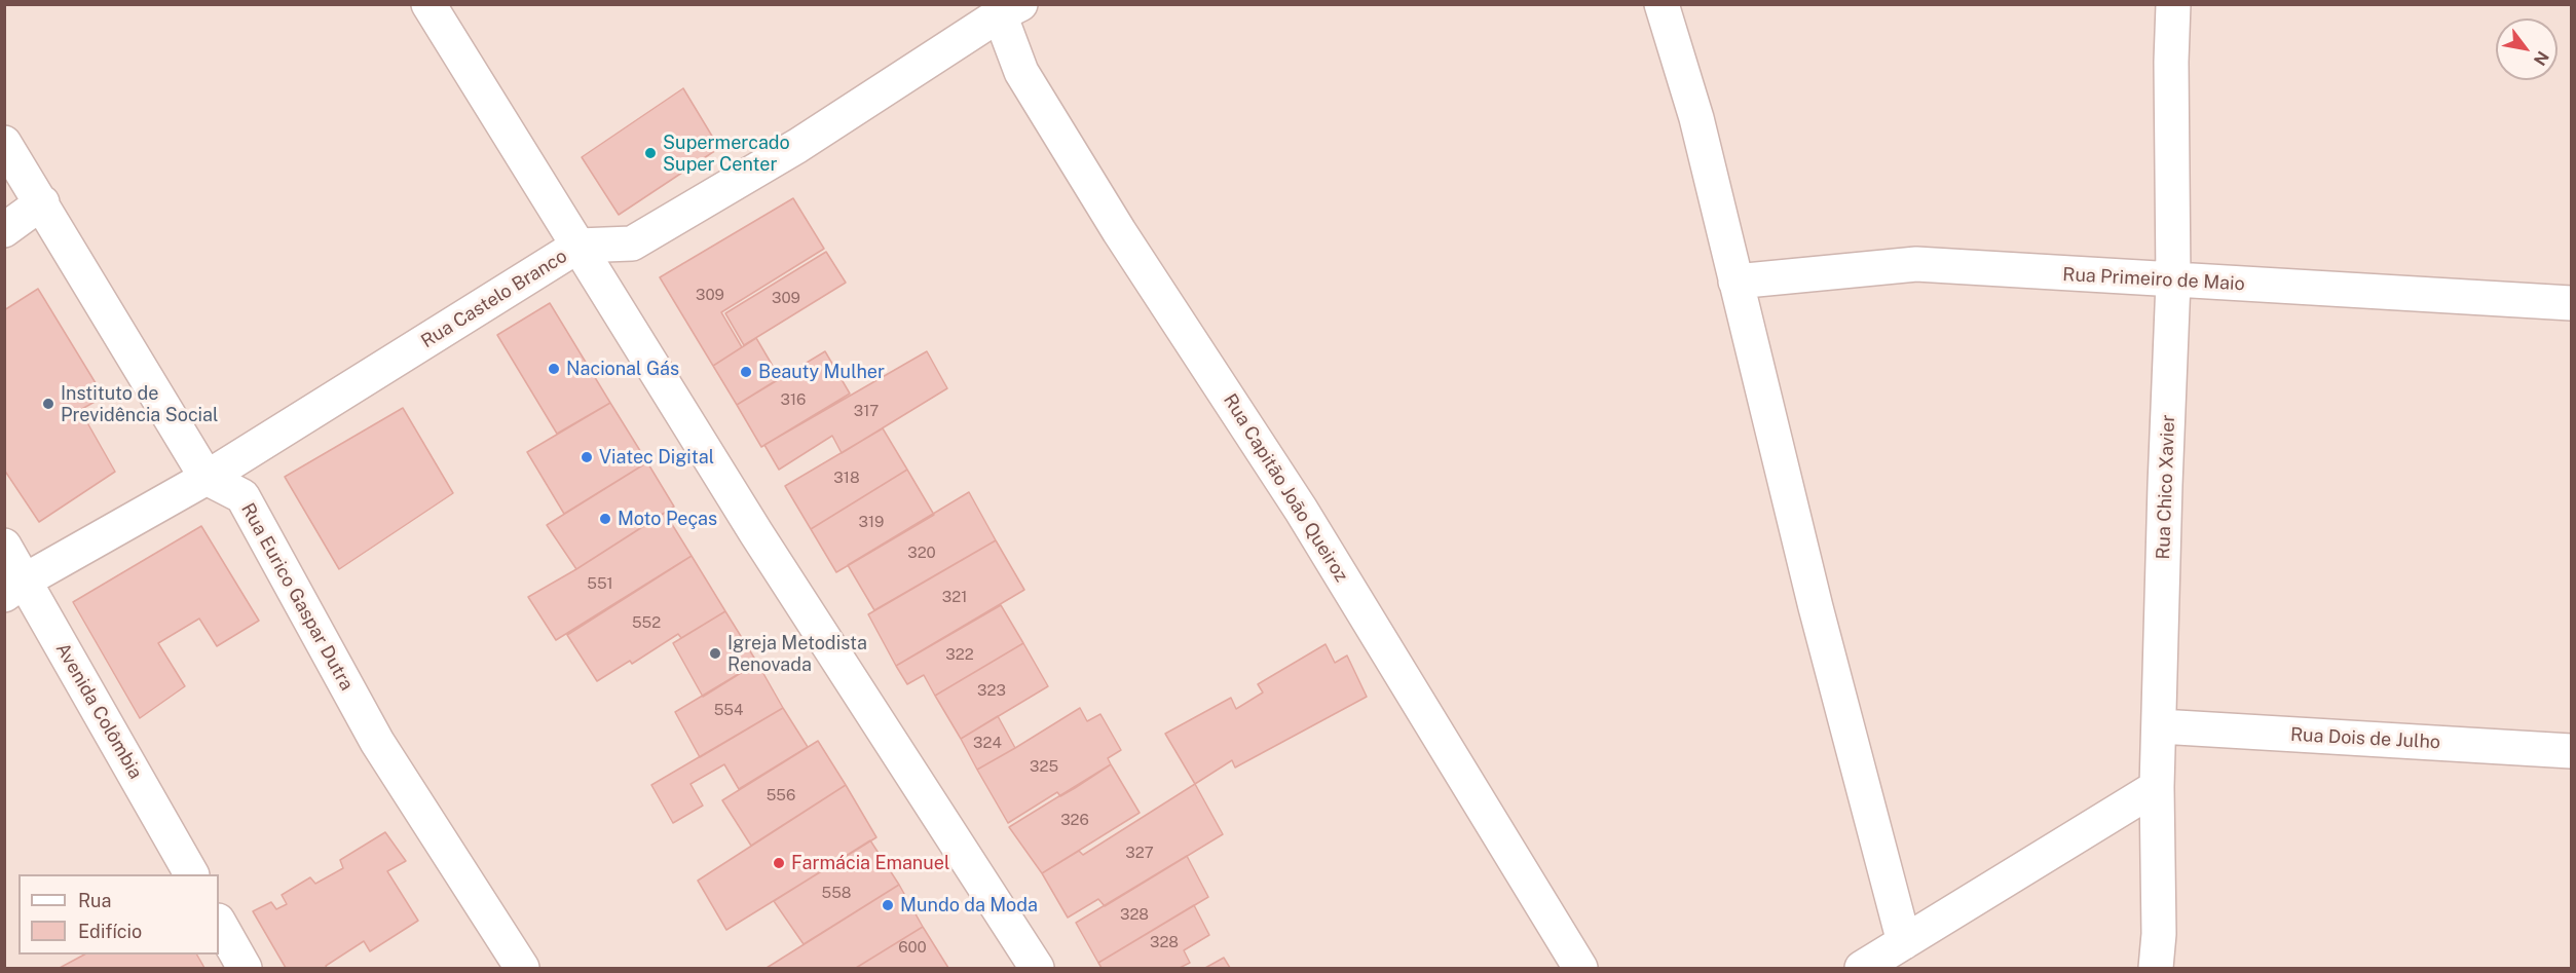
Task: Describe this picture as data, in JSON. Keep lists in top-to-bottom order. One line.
{"streets":{"street":["Rua Primeiro de Maio","Rua Castelo Branco","Rua Chico Xavier","Rua Capitão João Queiroz","Rua Eurico Gaspar Dutra","Avenida Colômbia","Rua Dois de Julho"]},"crossings":[["Rua Primeiro de Maio","Rua Chico Xavier"],["Rua Castelo Branco","Rua Capitão João Queiroz"],["Rua Castelo Branco","Rua Eurico Gaspar Dutra"],["Rua Castelo Branco","Avenida Colômbia"],["Rua Chico Xavier","Rua Dois de Julho"]],"places":["Supermercado Super Center","Nacional Gás","Beauty Mulher","Instituto de Previdência Social","Viatec Digital","Moto Peças","Igreja Metodista Renovada","Farmácia Emanuel","Mundo da Moda"],"house_numbers":["309","309","316","317","318","319","320","551","321","552","322","323","554","324","325","556","326","327","558","328","328","600"],"legend":["Rua","Edifício"],"north":"bottom right"}
